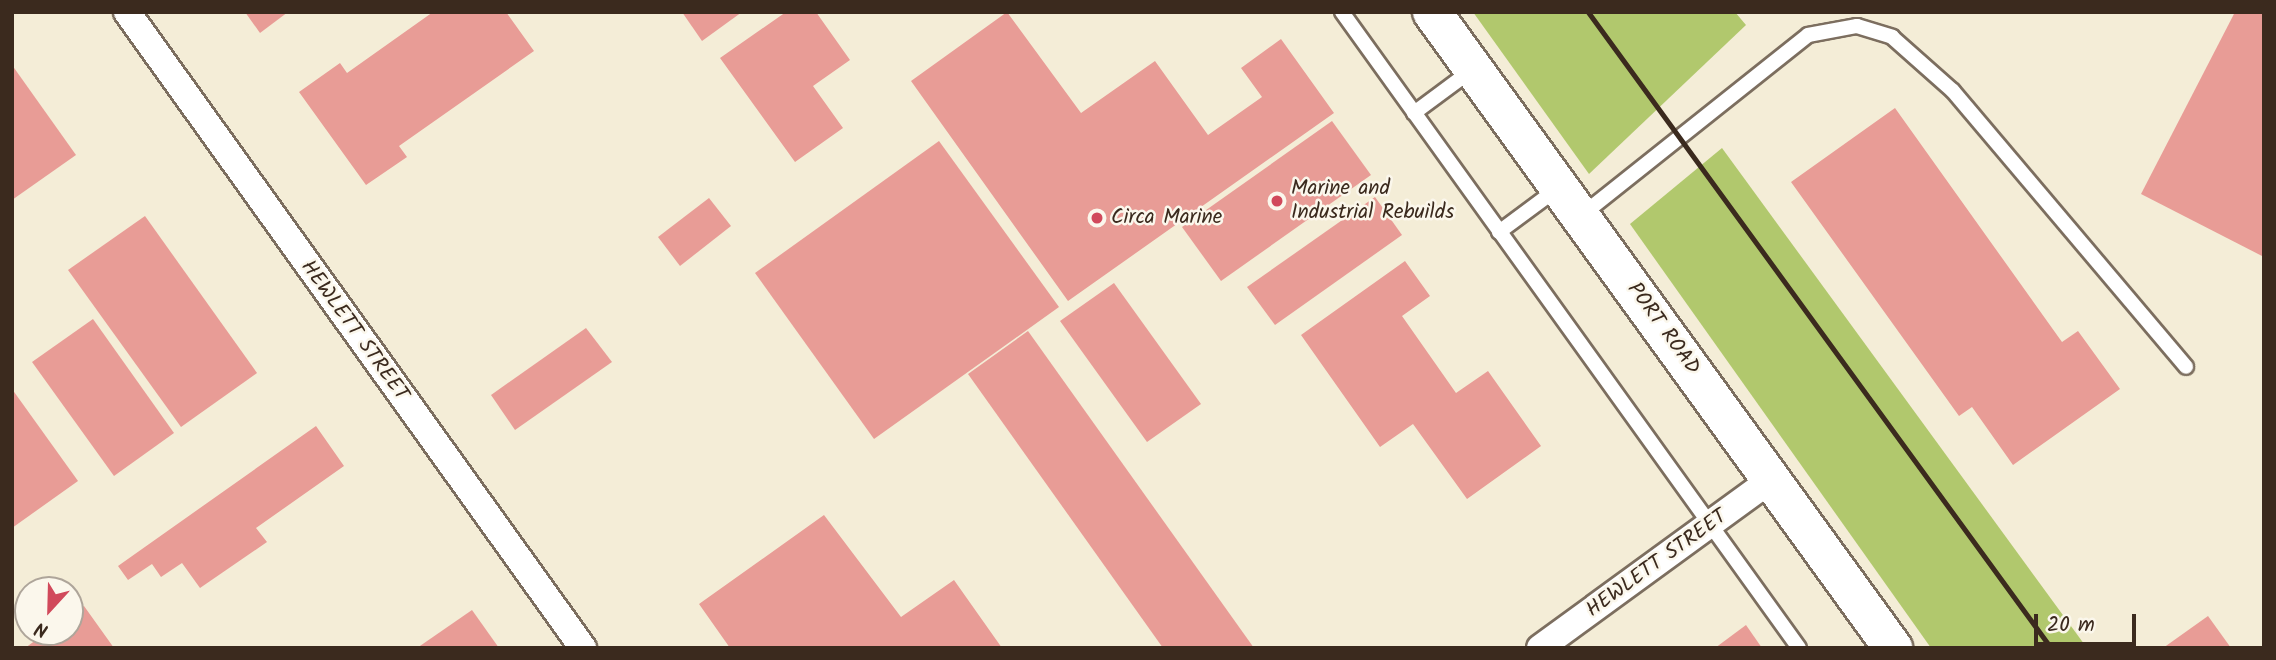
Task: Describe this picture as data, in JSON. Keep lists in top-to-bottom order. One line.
{"streets":{"main road":["PORT ROAD"],"street":["HEWLETT STREET"]},"crossings":[["PORT ROAD","HEWLETT STREET"]],"places":["Marine and Industrial Rebuilds","Circa Marine"],"scale_bar":"20 m","north":"bottom"}
